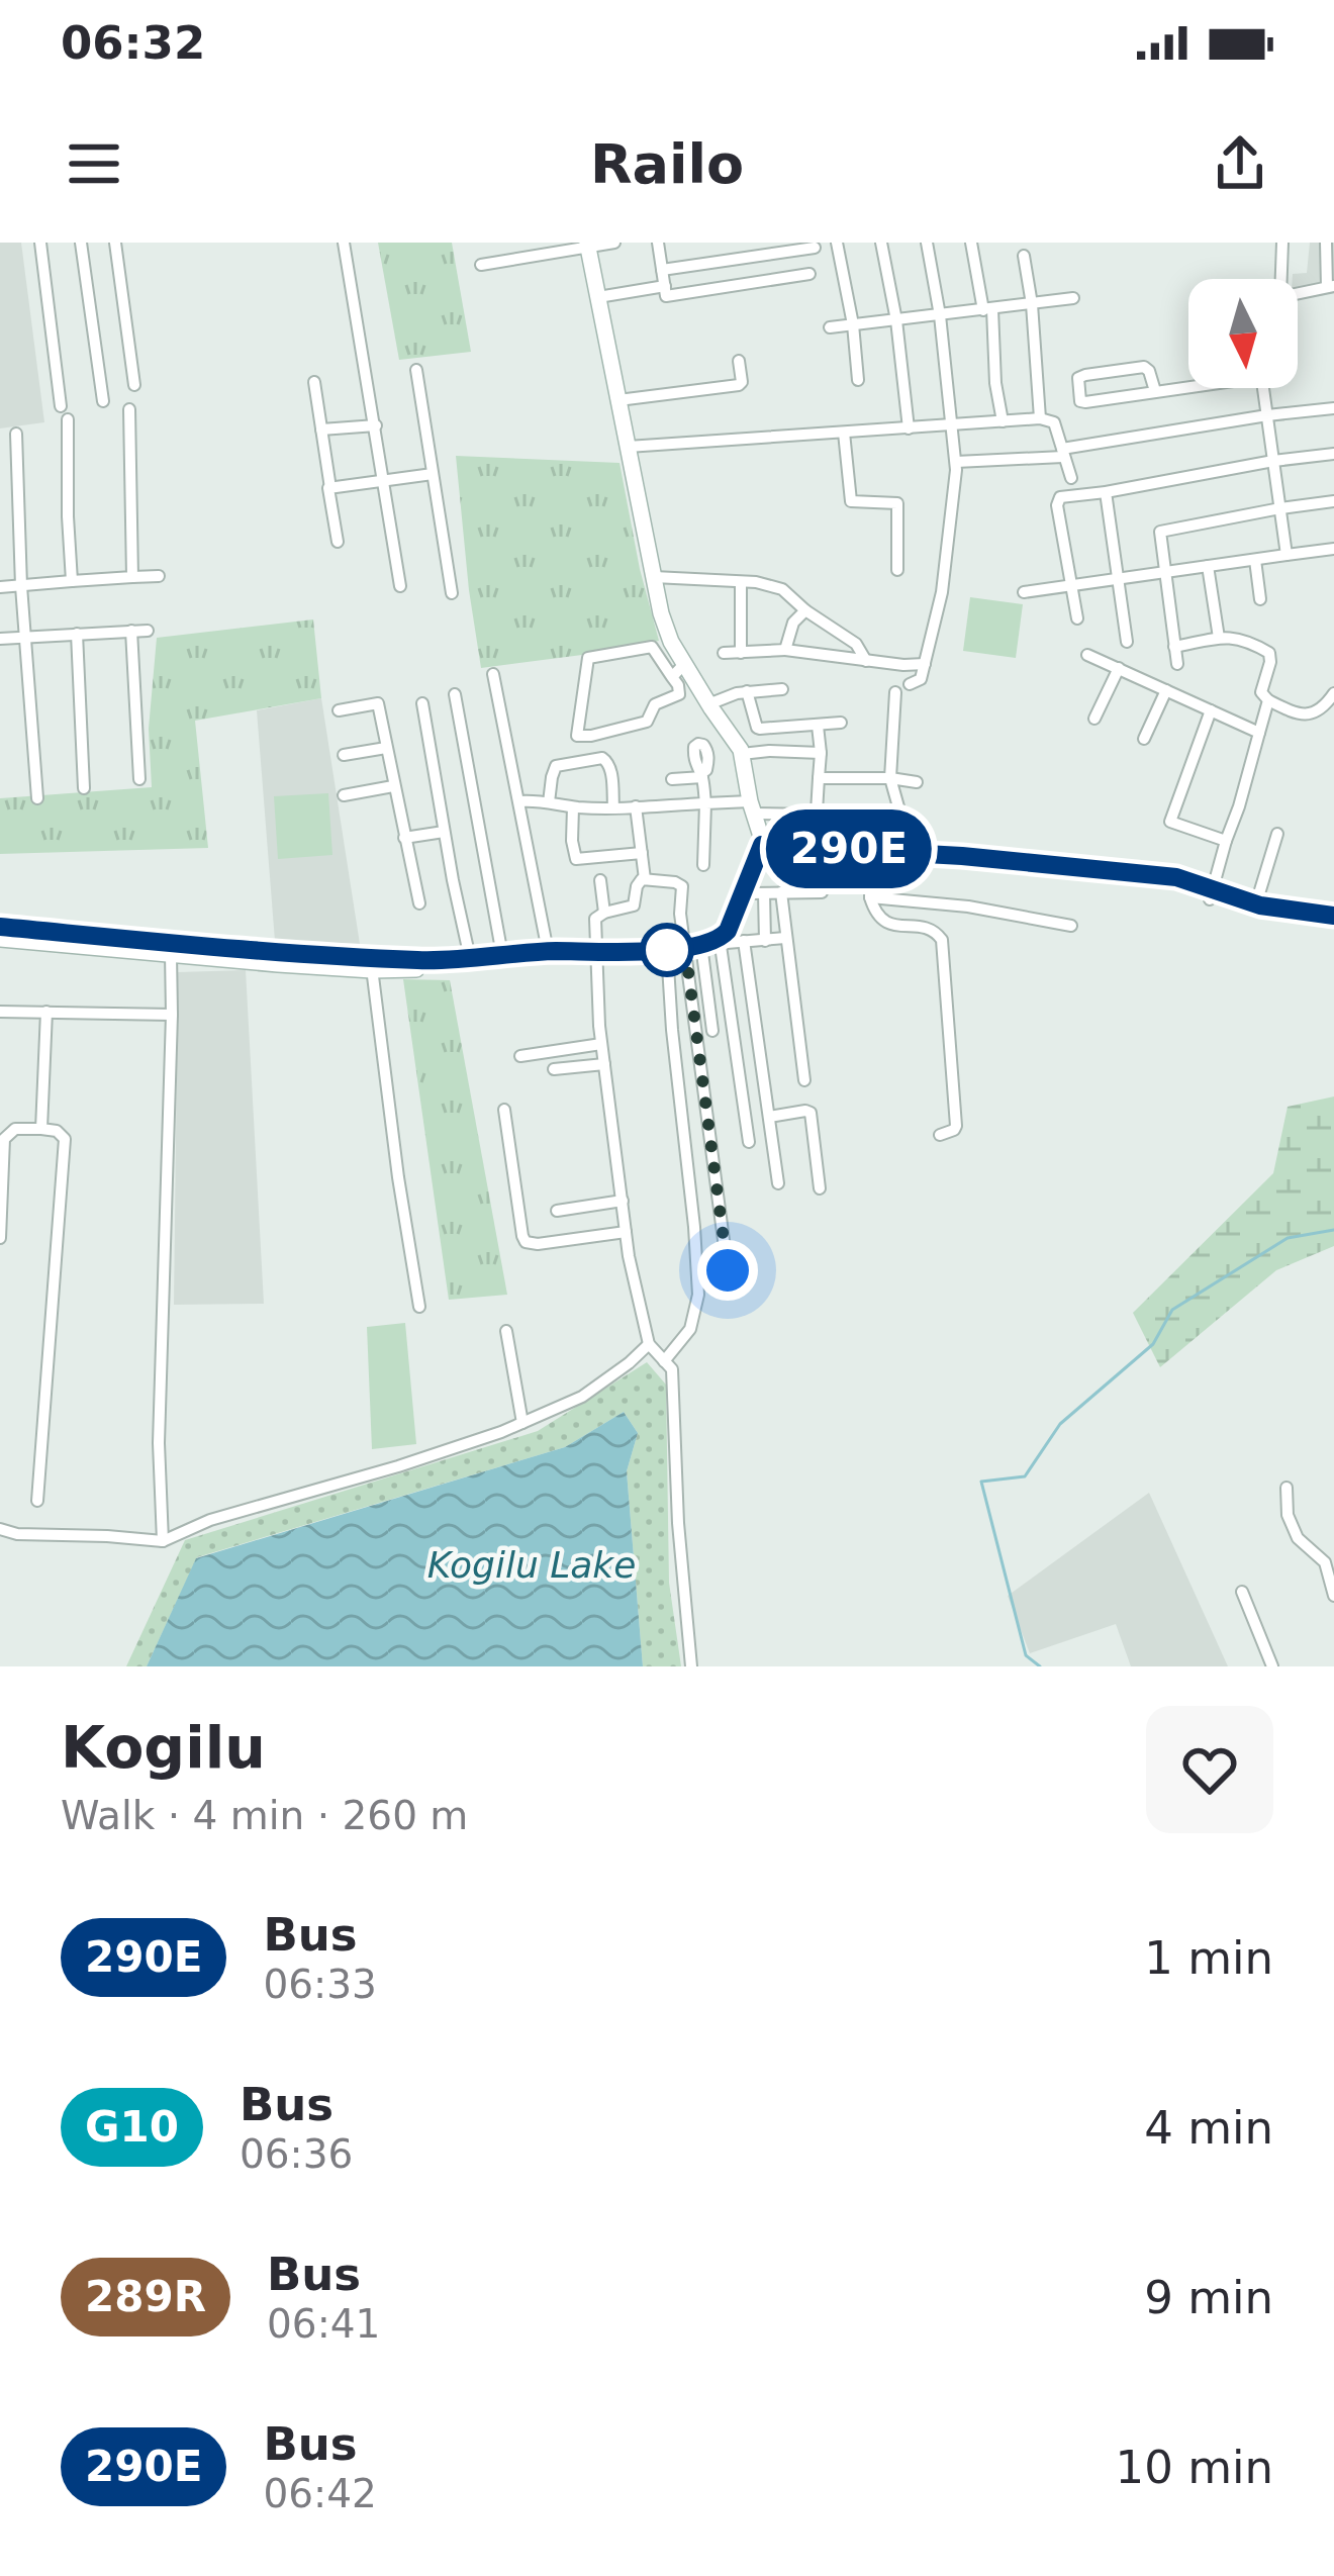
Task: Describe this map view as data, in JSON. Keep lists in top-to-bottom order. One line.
{"water":["Kogilu Lake"],"lines":["bus line 290E"],"north":"bottom","page":{"status":"06:32","header":"Railo","on_map":"290E","heading":["Kogilu","Walk · 4 min · 260 m"],"list":[{"mark":"290E","name":"Bus","note":"06:33","value":"1 min"},{"mark":"G10","name":"Bus","note":"06:36","value":"4 min"},{"mark":"289R","name":"Bus","note":"06:41","value":"9 min"},{"mark":"290E","name":"Bus","note":"06:42","value":"10 min"}]}}
